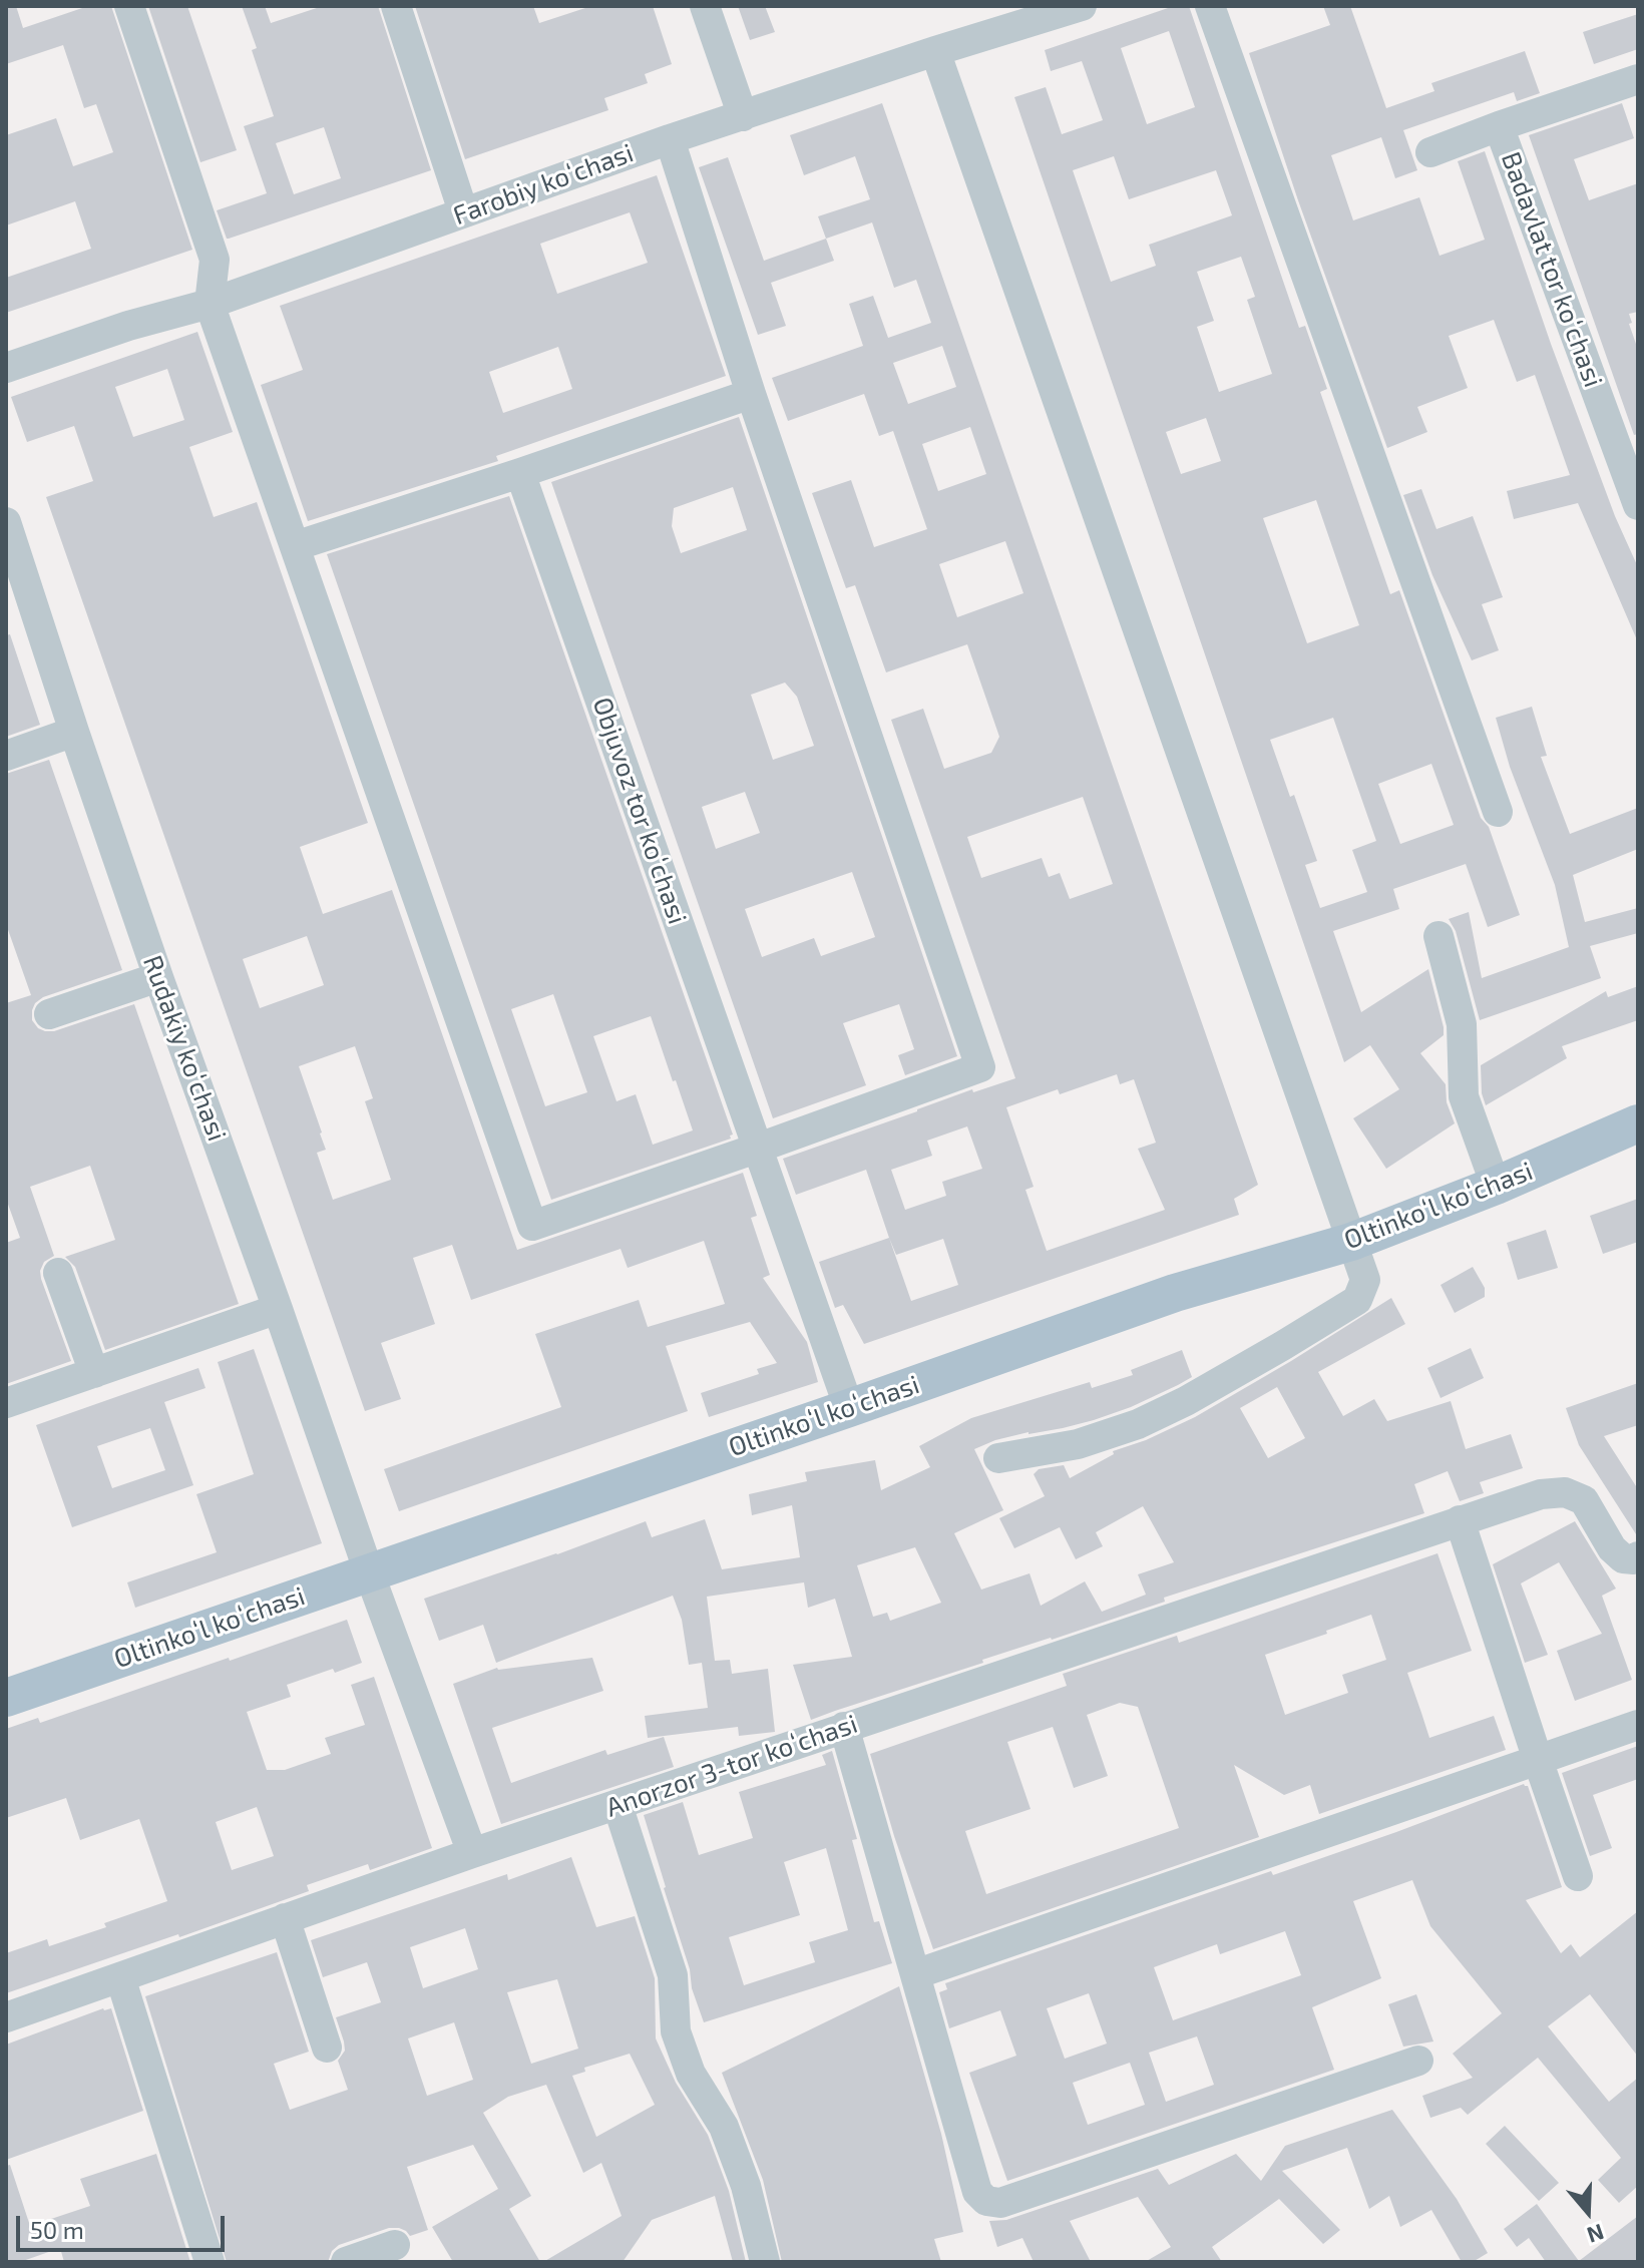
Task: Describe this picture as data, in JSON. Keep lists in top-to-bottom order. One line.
{"streets":{"main road":["Oltinkoʻl koʻchasi"],"street":["Farobiy koʻchasi","Badavlat tor koʻchasi","Objuvoz tor koʻchasi","Rudakiy koʻchasi","Anorzor 3-tor koʻchasi"]},"crossings":[["Objuvoz tor koʻchasi","Oltinkoʻl koʻchasi"],["Rudakiy koʻchasi","Oltinkoʻl koʻchasi"],["Rudakiy koʻchasi","Anorzor 3-tor koʻchasi"]],"scale_bar":"50 m","north":"bottom"}
